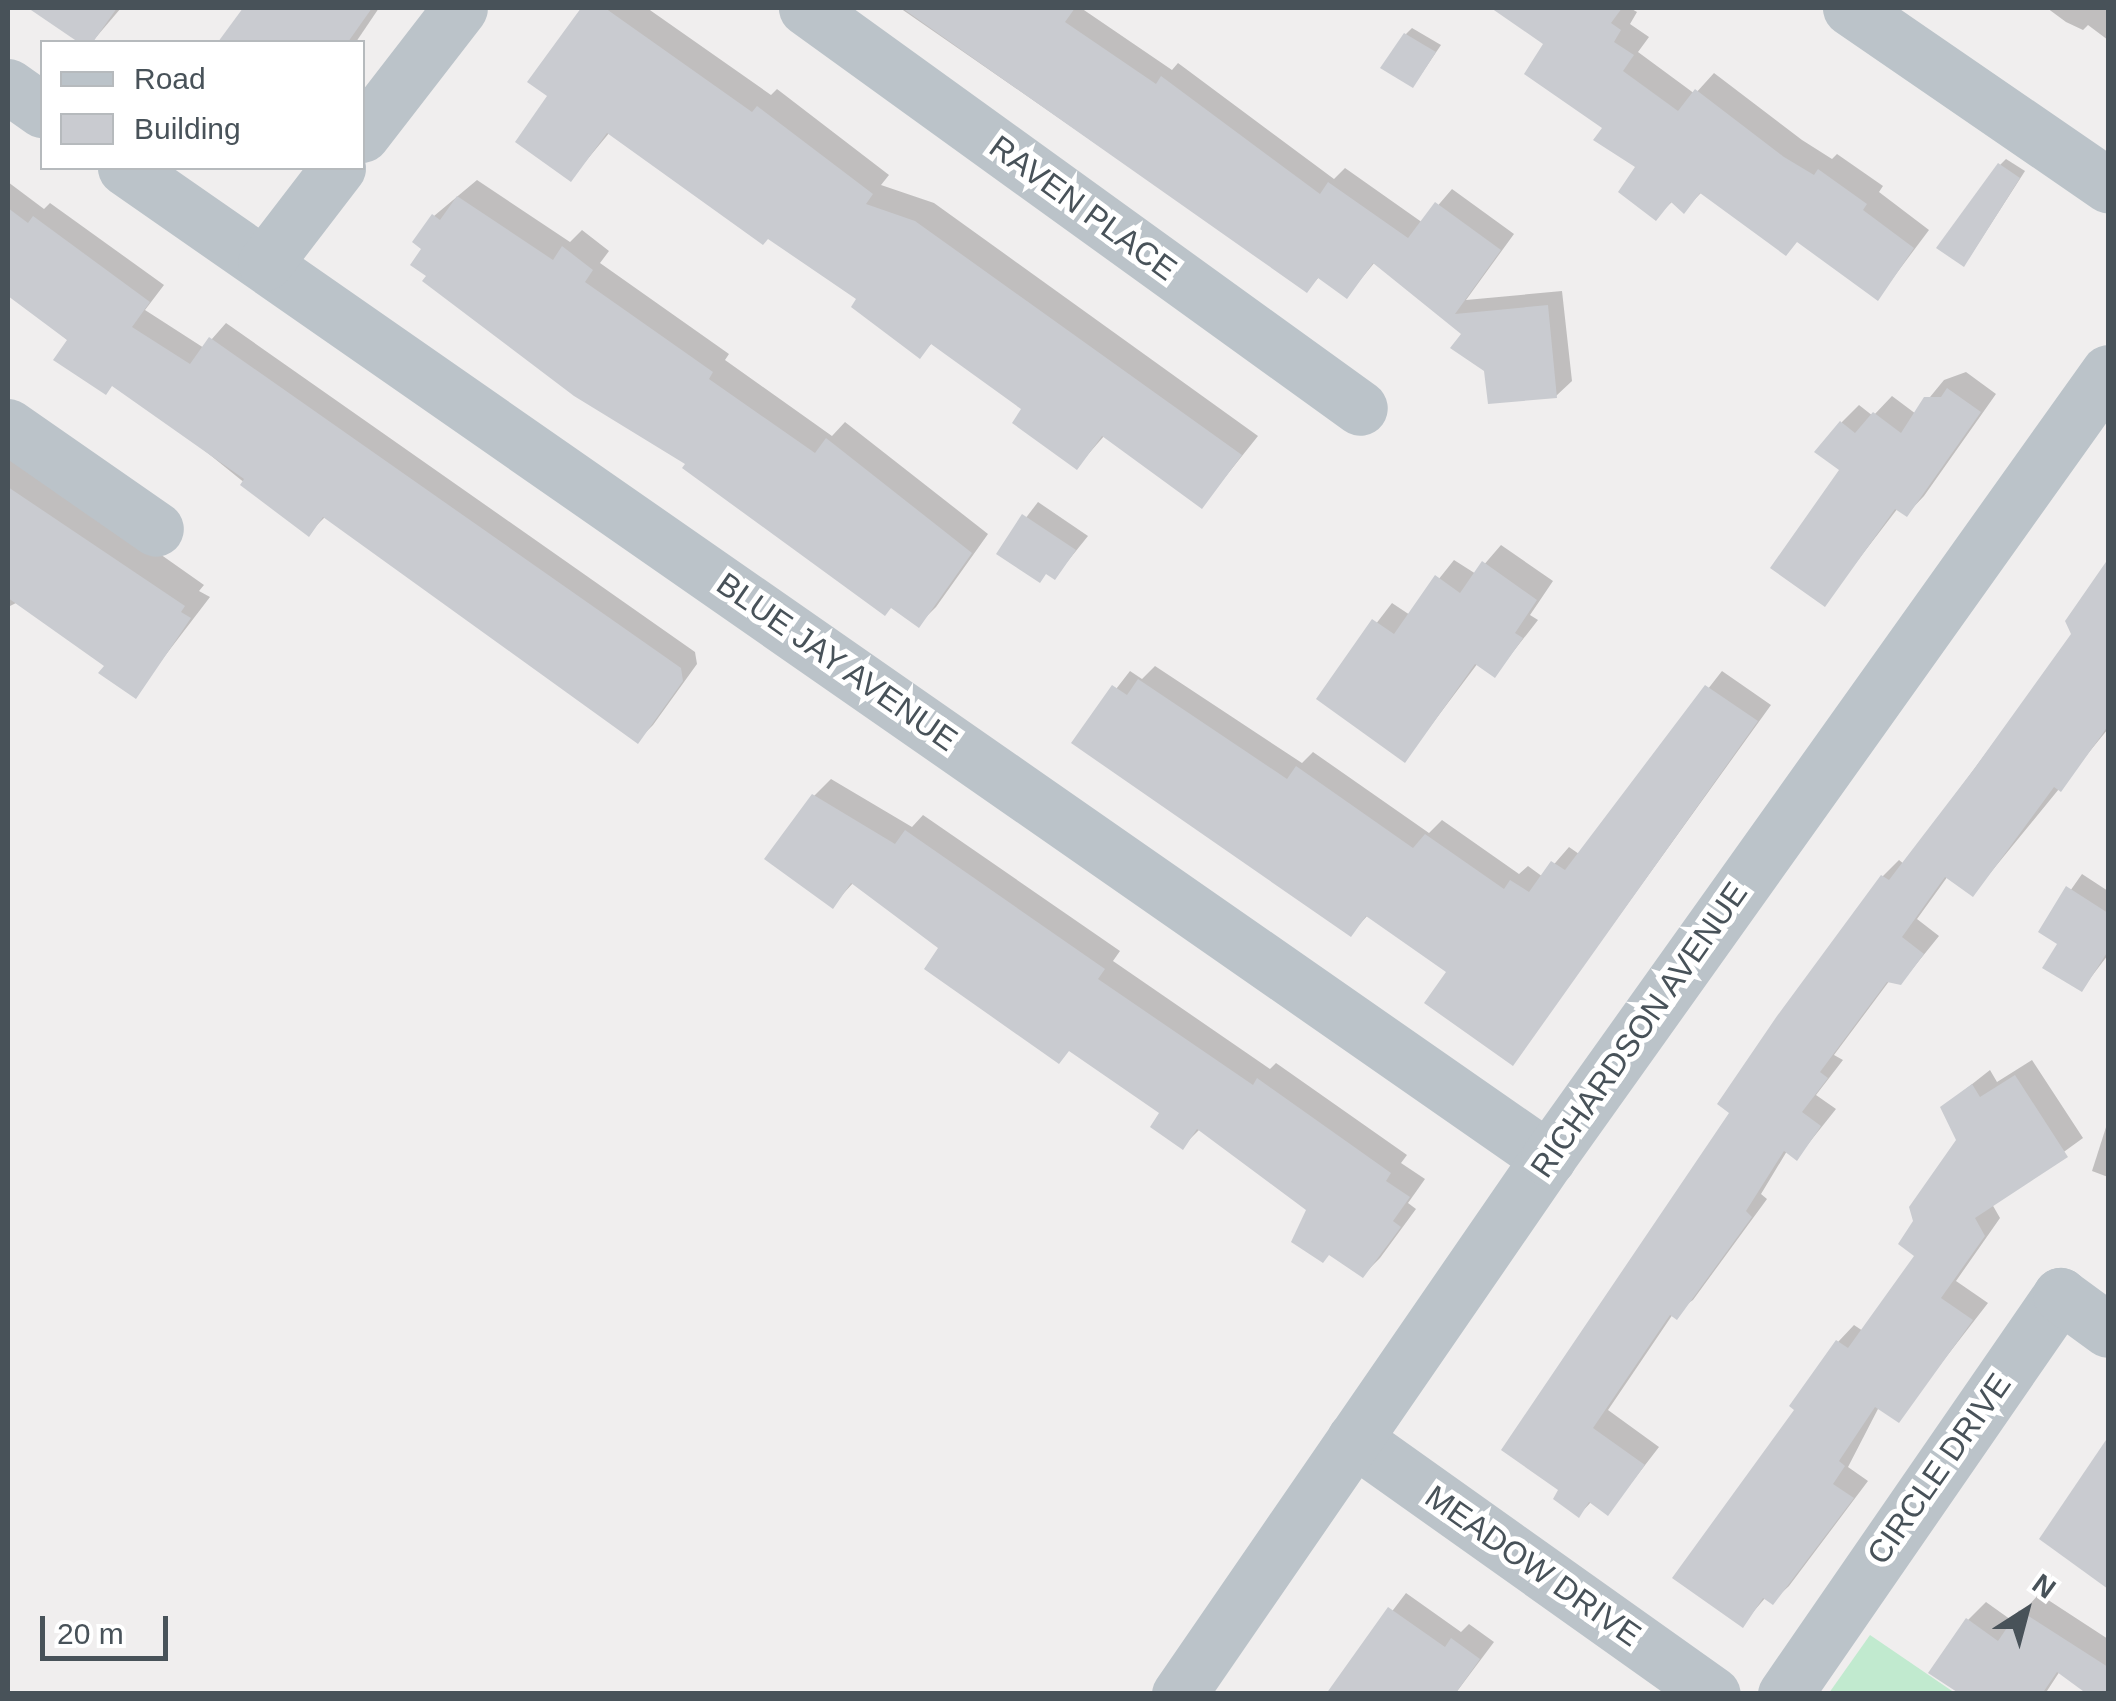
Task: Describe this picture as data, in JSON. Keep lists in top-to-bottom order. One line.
{"streets":{"street":["RAVEN PLACE","BLUE JAY AVENUE","RICHARDSON AVENUE","CIRCLE DRIVE","MEADOW DRIVE"]},"crossings":[["BLUE JAY AVENUE","RICHARDSON AVENUE"],["RICHARDSON AVENUE","MEADOW DRIVE"]],"legend":["Road","Building"],"scale_bar":"20 m","north":"top right"}
